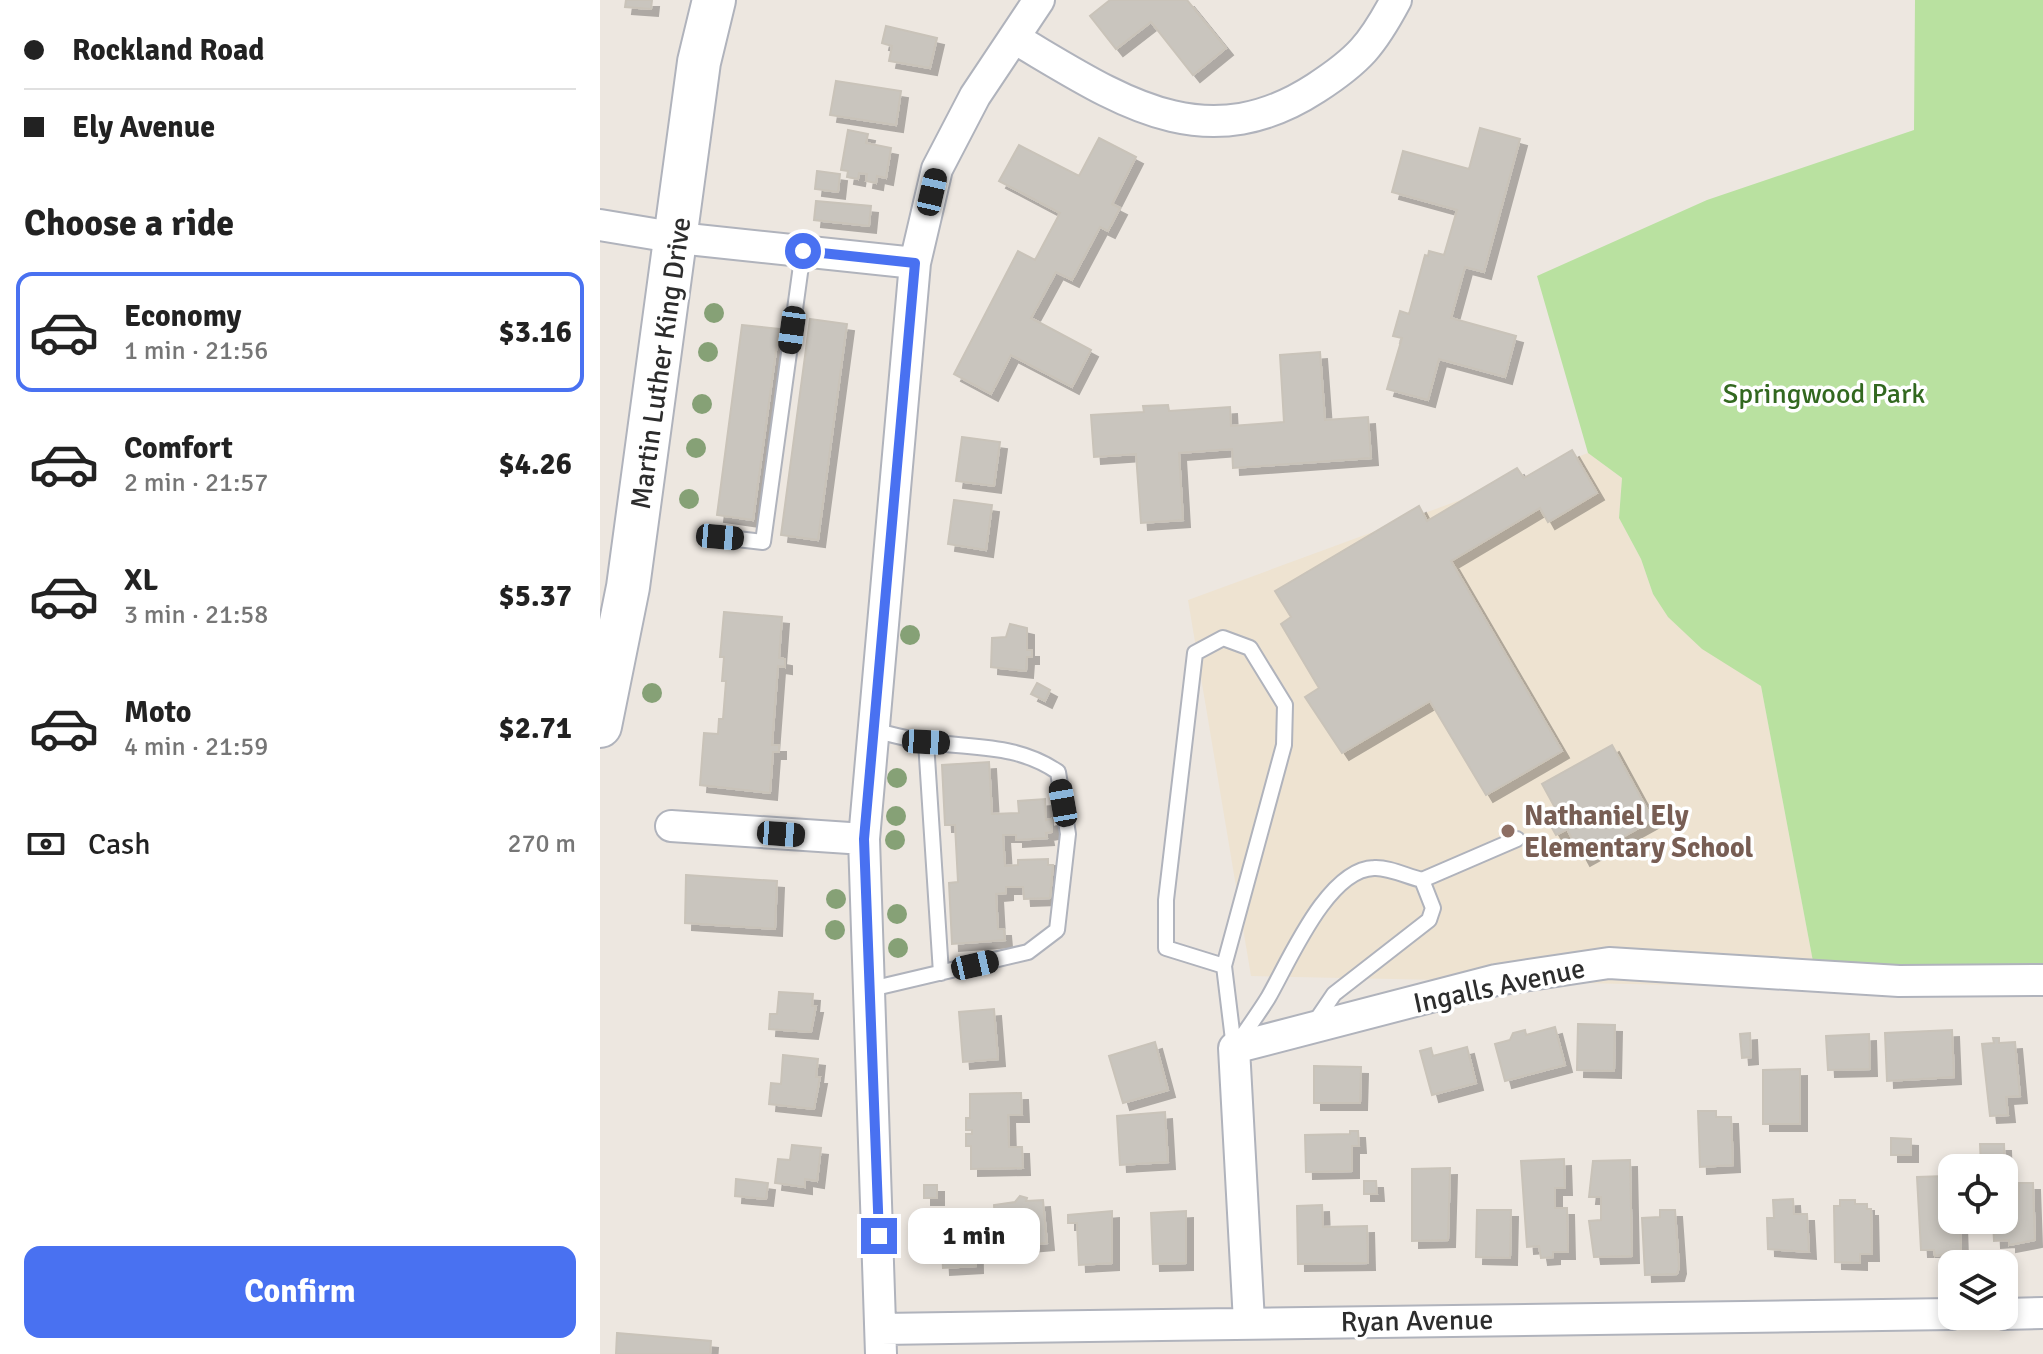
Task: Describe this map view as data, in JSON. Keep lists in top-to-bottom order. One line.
{"streets":{"main road":["Martin Luther King Drive"],"street":["Ingalls Avenue","Ryan Avenue"]},"parks":["Springwood Park"],"places":["Nathaniel Ely Elementary School"],"page":{"banner":["Rockland Road","Ely Avenue"],"heading":"Choose a ride","list":[{"name":"Economy","note":"1 min · 21:56","value":"$3.16"},{"name":"Comfort","note":"2 min · 21:57","value":"$4.26"},{"name":"XL","note":"3 min · 21:58","value":"$5.37"},{"name":"Moto","note":"4 min · 21:59","value":"$2.71"}],"pay":["Cash","270 m"],"bubble":"1 min","buttons":"Confirm"}}
